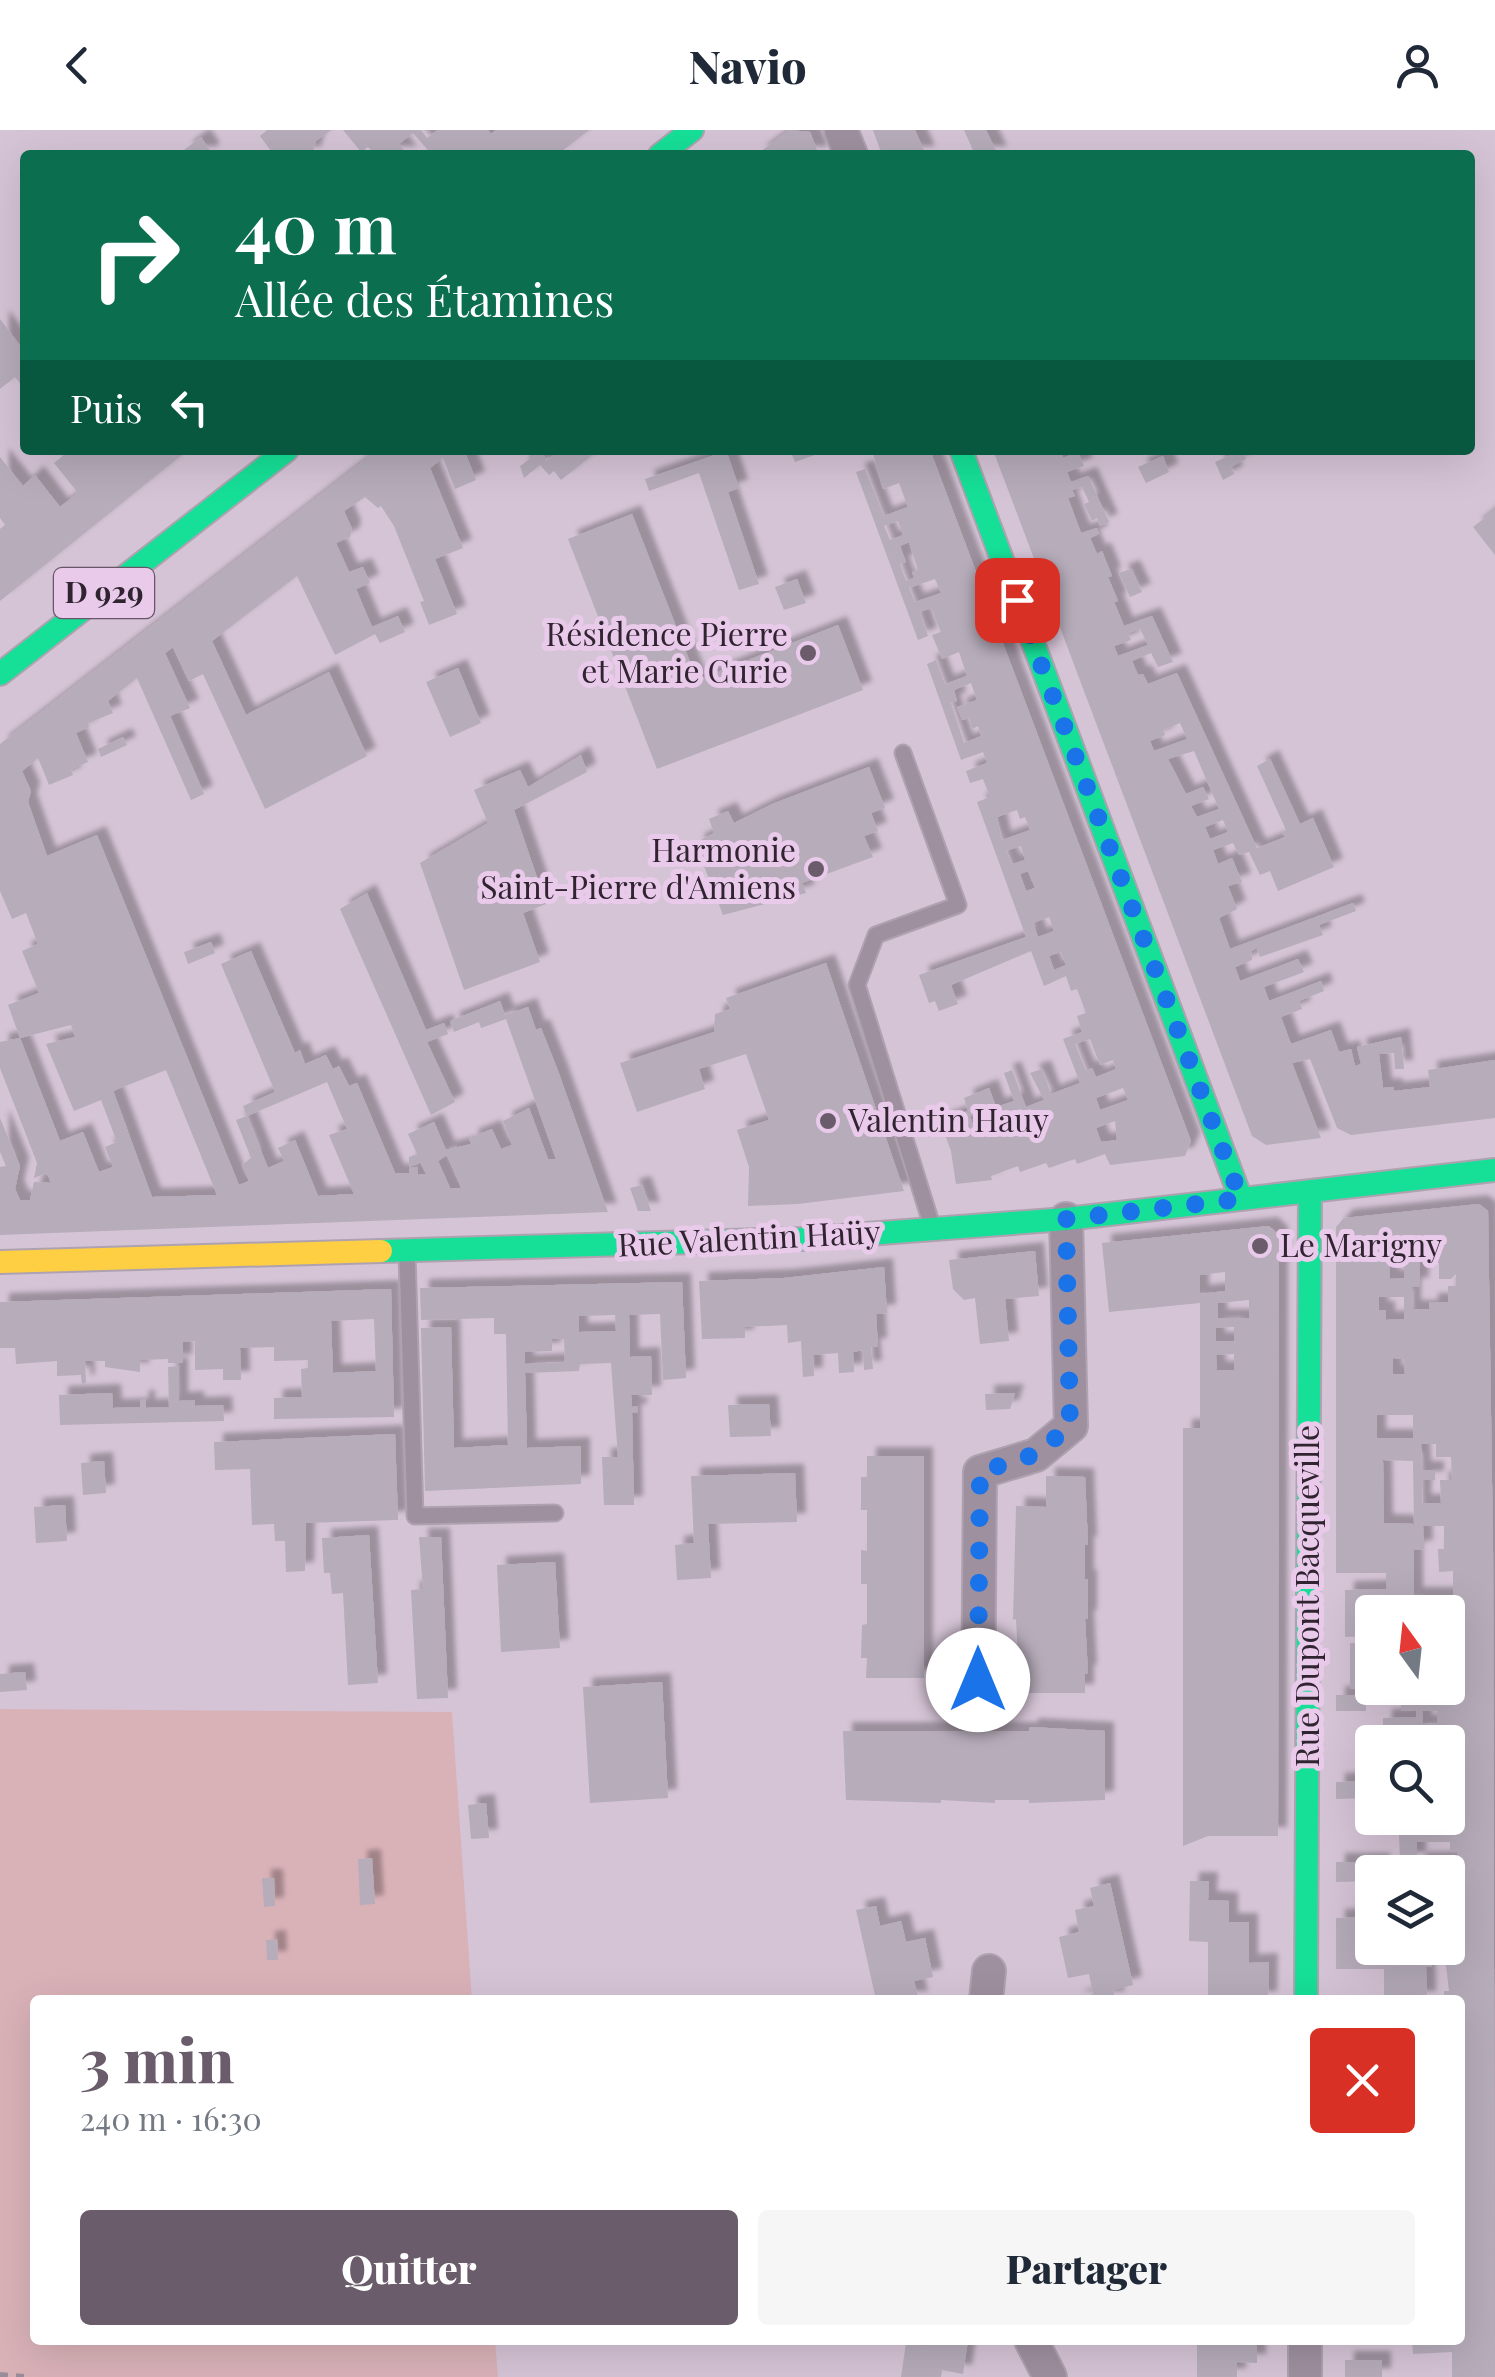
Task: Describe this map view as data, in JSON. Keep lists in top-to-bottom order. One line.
{"streets":{"street":["D 929","Rue Valentin Haüy","Rue Dupont Bacqueville"]},"crossings":[["Rue Valentin Haüy","Rue Dupont Bacqueville"]],"places":["Résidence Pierre et Marie Curie","Harmonie Saint-Pierre d'Amiens","Valentin Hauy","Le Marigny"],"north":"top","page":{"header":"Navio","turn":["40 m","Allée des Étamines"],"then":"Puis","heading":["3 min","240 m · 16:30"],"buttons":["Quitter","Partager"]}}
